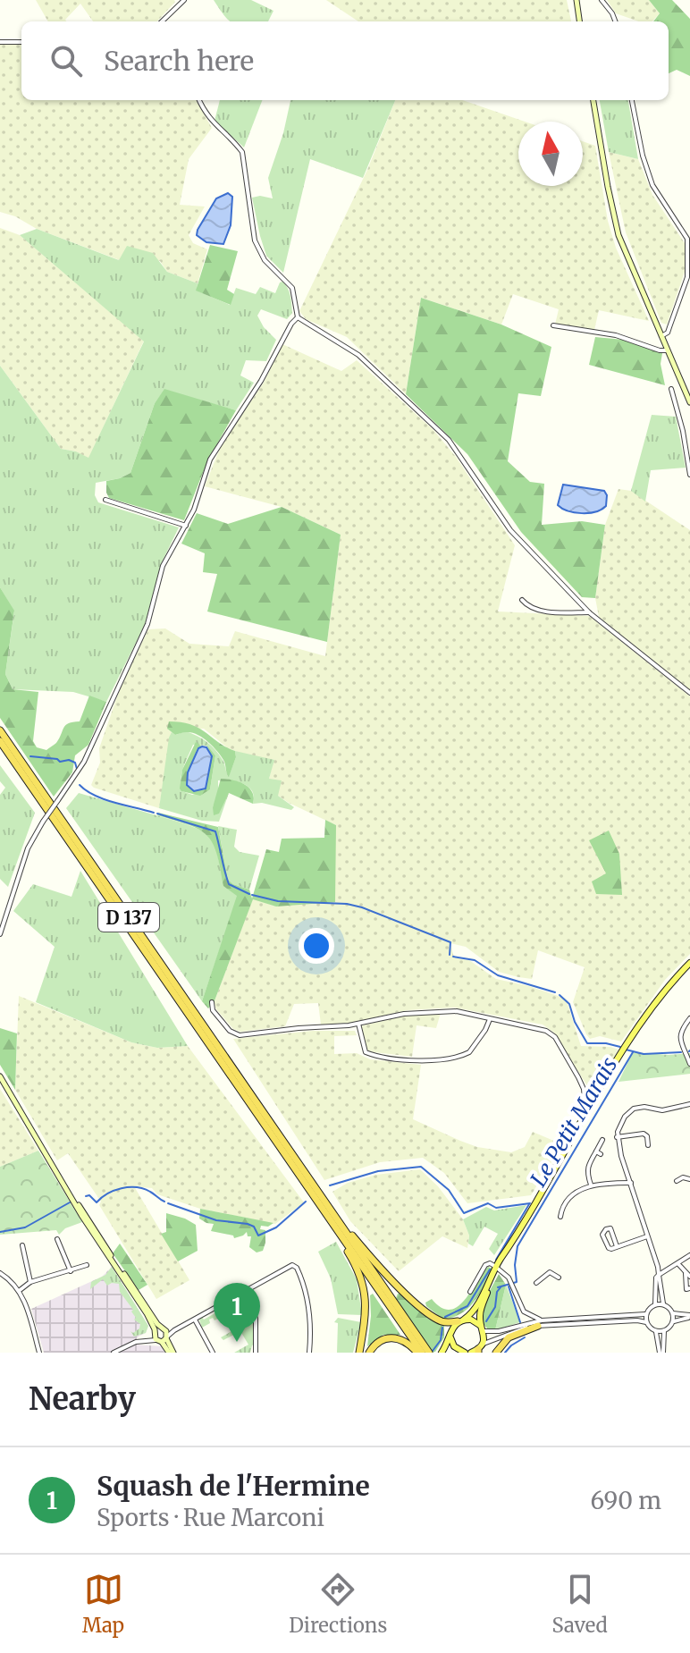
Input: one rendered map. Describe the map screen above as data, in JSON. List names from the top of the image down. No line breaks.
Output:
{"streets":{"highway":["D 137"]},"water":["Le Petit Marais"],"north":"top","page":{"search":"Search here","pins":"1","heading":"Nearby","list":[{"mark":"1","name":"Squash de l'Hermine","note":"Sports · Rue Marconi","value":"690 m"}],"nav":["Map","Directions","Saved"]}}
